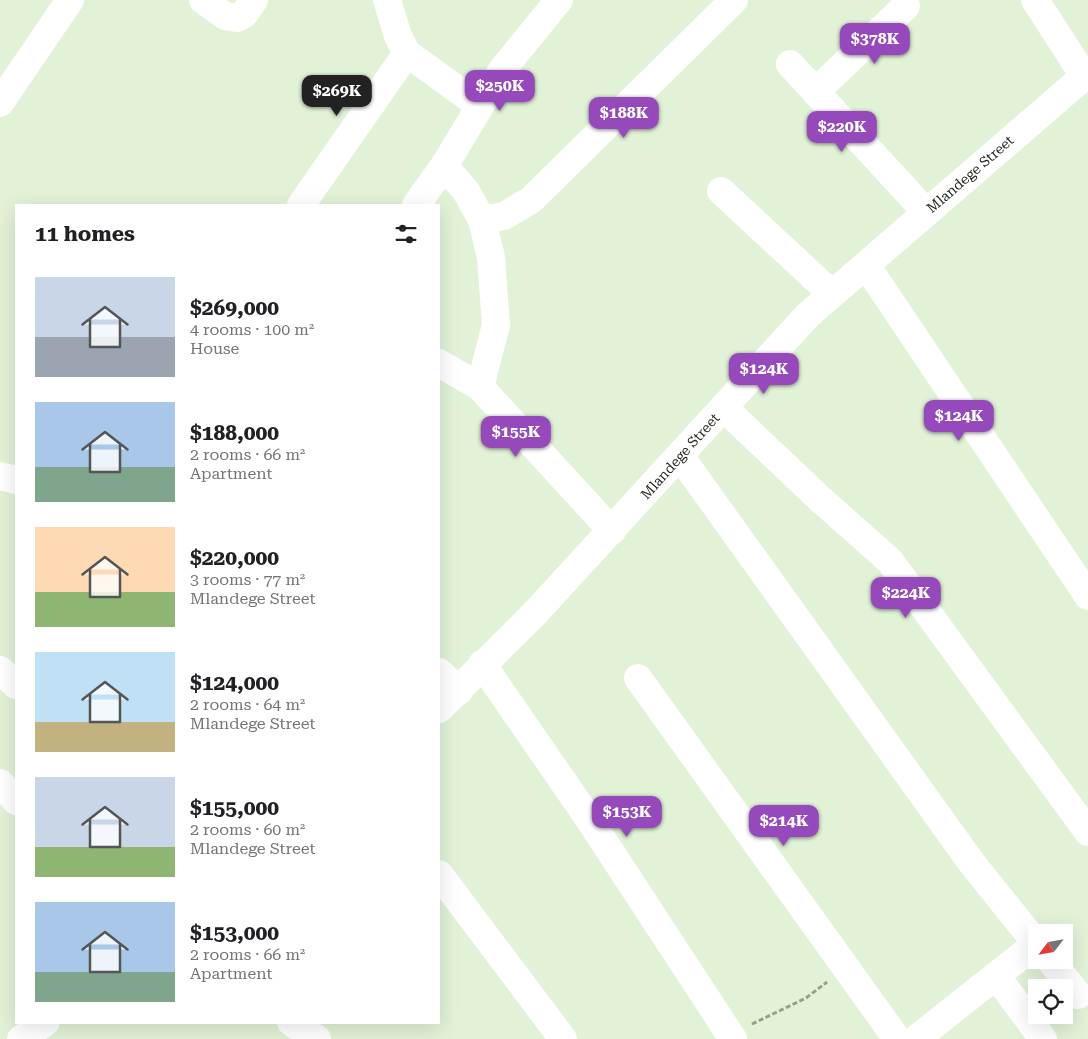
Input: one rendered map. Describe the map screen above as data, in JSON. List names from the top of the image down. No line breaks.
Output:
{"streets":{"street":["Mlandege Street"]},"north":"bottom left","page":{"price":["$378K","$250K","$269K","$188K","$220K","$124K","$124K","$155K","$224K","$153K","$214K"],"heading":"11 homes","list":[{"name":"$269,000","note":"4 rooms · 100 m² · House"},{"name":"$188,000","note":"2 rooms · 66 m² · Apartment"},{"name":"$220,000","note":"3 rooms · 77 m² · Mlandege Street"},{"name":"$124,000","note":"2 rooms · 64 m² · Mlandege Street"},{"name":"$155,000","note":"2 rooms · 60 m² · Mlandege Street"},{"name":"$153,000","note":"2 rooms · 66 m² · Apartment"}]}}
